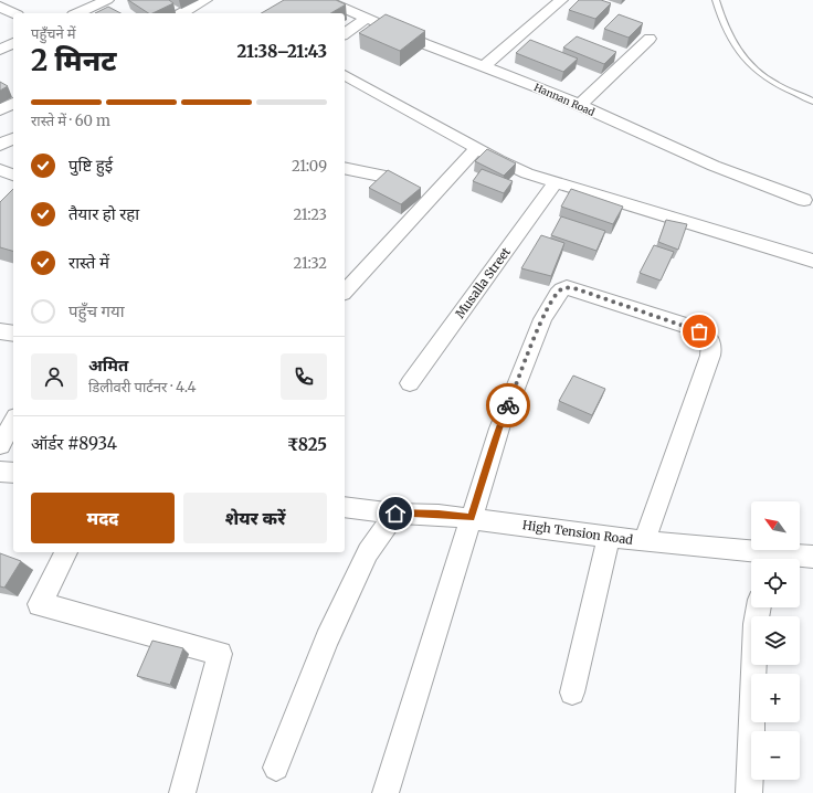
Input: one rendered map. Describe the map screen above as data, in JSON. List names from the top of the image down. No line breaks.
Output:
{"streets":{"street":["Hannan Road","Musalla Street","High Tension Road"]},"north":"top left","page":{"heading":["2 मिनट","पहुँचने में","21:38–21:43"],"panel":["अमित","डिलीवरी पार्टनर · 4.4","ऑर्डर #8934","₹825"],"bar":"रास्ते में · 60 m","list":[["पुष्टि हुई","21:09"],["तैयार हो रहा","21:23"],["रास्ते में","21:32"],"पहुँच गया"],"buttons":["मदद","शेयर करें"],"map_buttons":["+","−"]}}
